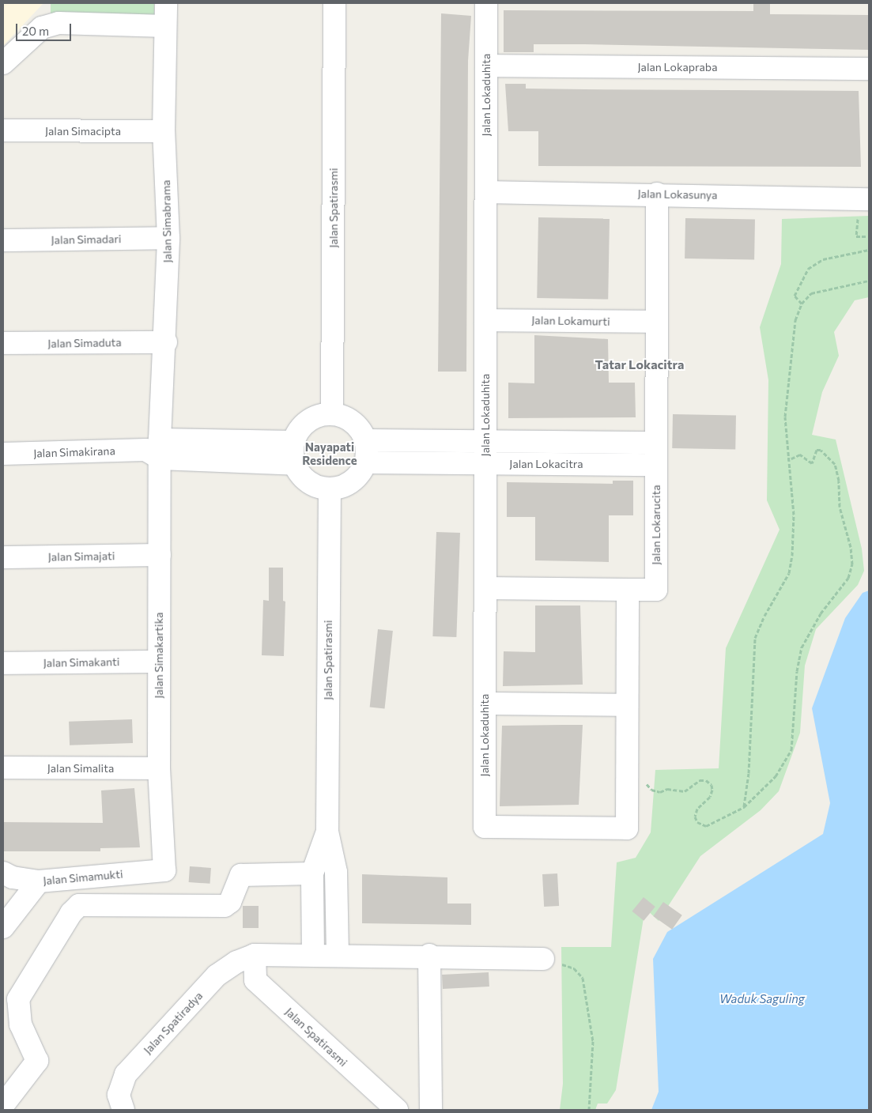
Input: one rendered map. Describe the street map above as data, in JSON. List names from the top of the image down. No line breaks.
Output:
{"streets":{"street":["Jalan Lokapraba","Jalan Lokaduhita","Jalan Simacipta","Jalan Lokasunya","Jalan Spatirasmi","Jalan Simabrama","Jalan Simadari","Jalan Lokamurti","Jalan Simaduta","Jalan Simakirana","Jalan Lokacitra","Jalan Lokarucita","Jalan Simajati","Jalan Simakartika","Jalan Simakanti","Jalan Simalita","Jalan Simamukti","Jalan Spatiradya"]},"crossings":[["Jalan Lokapraba","Jalan Lokaduhita"],["Jalan Lokaduhita","Jalan Lokasunya"],["Jalan Lokaduhita","Jalan Lokamurti"],["Jalan Lokaduhita","Jalan Lokacitra"],["Jalan Simacipta","Jalan Simabrama"],["Jalan Lokasunya","Jalan Lokarucita"],["Jalan Spatirasmi","Jalan Lokacitra"],["Jalan Spatirasmi","Jalan Spatiradya"],["Jalan Simabrama","Jalan Simadari"],["Jalan Simabrama","Jalan Simaduta"],["Jalan Simabrama","Jalan Simakirana"],["Jalan Simabrama","Jalan Simakartika"],["Jalan Lokamurti","Jalan Lokarucita"],["Jalan Simakirana","Jalan Simakartika"],["Jalan Lokacitra","Jalan Lokarucita"],["Jalan Simajati","Jalan Simakartika"],["Jalan Simakartika","Jalan Simakanti"],["Jalan Simakartika","Jalan Simalita"],["Jalan Simakartika","Jalan Simamukti"]],"districts":["Tatar Lokacitra","Nayapati Residence"],"water":["Waduk Saguling"],"scale_bar":"20 m"}
